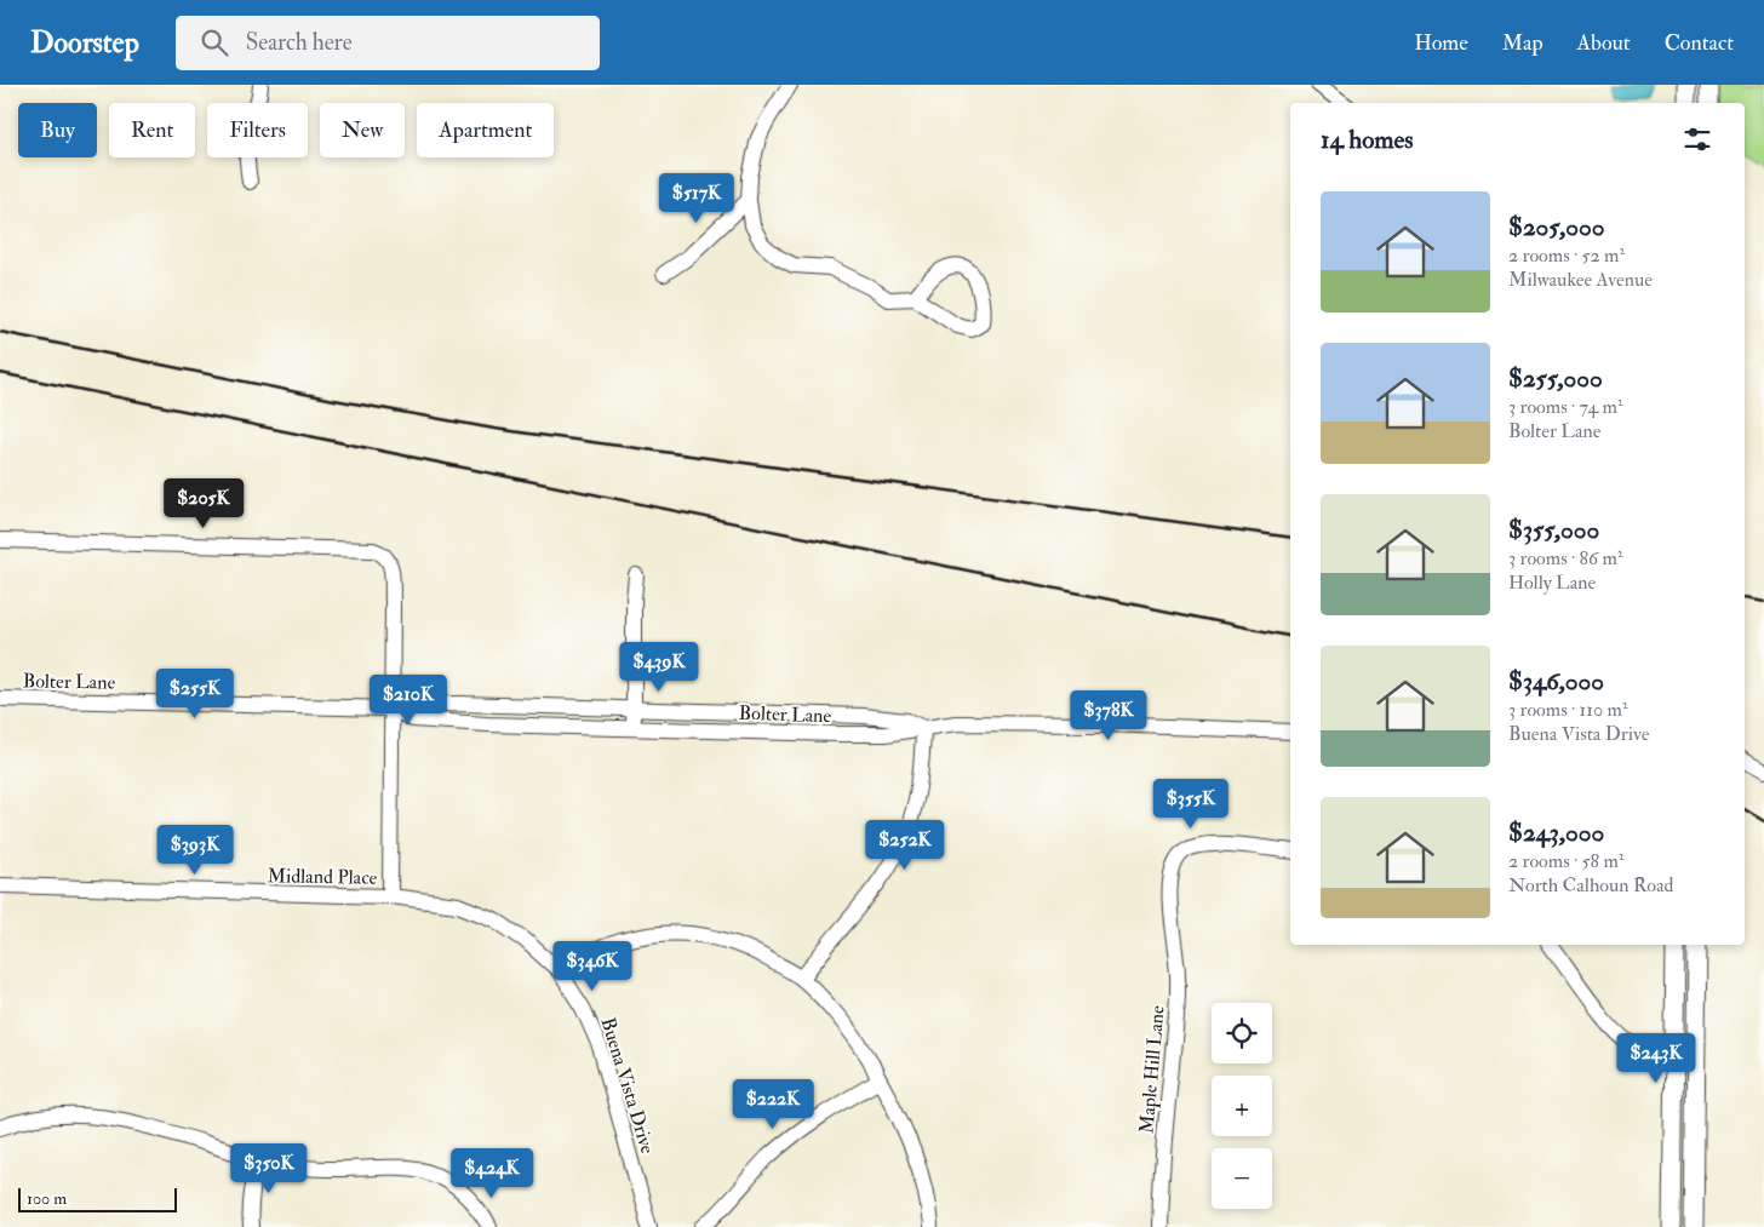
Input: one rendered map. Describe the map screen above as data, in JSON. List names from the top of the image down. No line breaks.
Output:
{"streets":{"street":["Bolter Lane","Midland Place","Maple Hill Lane","Buena Vista Drive"]},"crossings":[["Midland Place","Buena Vista Drive"]],"scale_bar":"100 m","page":{"header":"Doorstep","search":"Search here","nav":["Home","Map","About","Contact"],"chip":["Buy","Rent","Filters","New","Apartment"],"heading":"14 homes","price":["$517K","$205K","$439K","$255K","$210K","$378K","$355K","$252K","$393K","$346K","$243K","$222K","$350K","$424K"],"list":[{"name":"$205,000","note":"2 rooms · 52 m² · Milwaukee Avenue"},{"name":"$255,000","note":"3 rooms · 74 m² · Bolter Lane"},{"name":"$355,000","note":"3 rooms · 86 m² · Holly Lane"},{"name":"$346,000","note":"3 rooms · 110 m² · Buena Vista Drive"},{"name":"$243,000","note":"2 rooms · 58 m² · North Calhoun Road"}],"map_buttons":["+","−"],"scale":"100 m"}}
